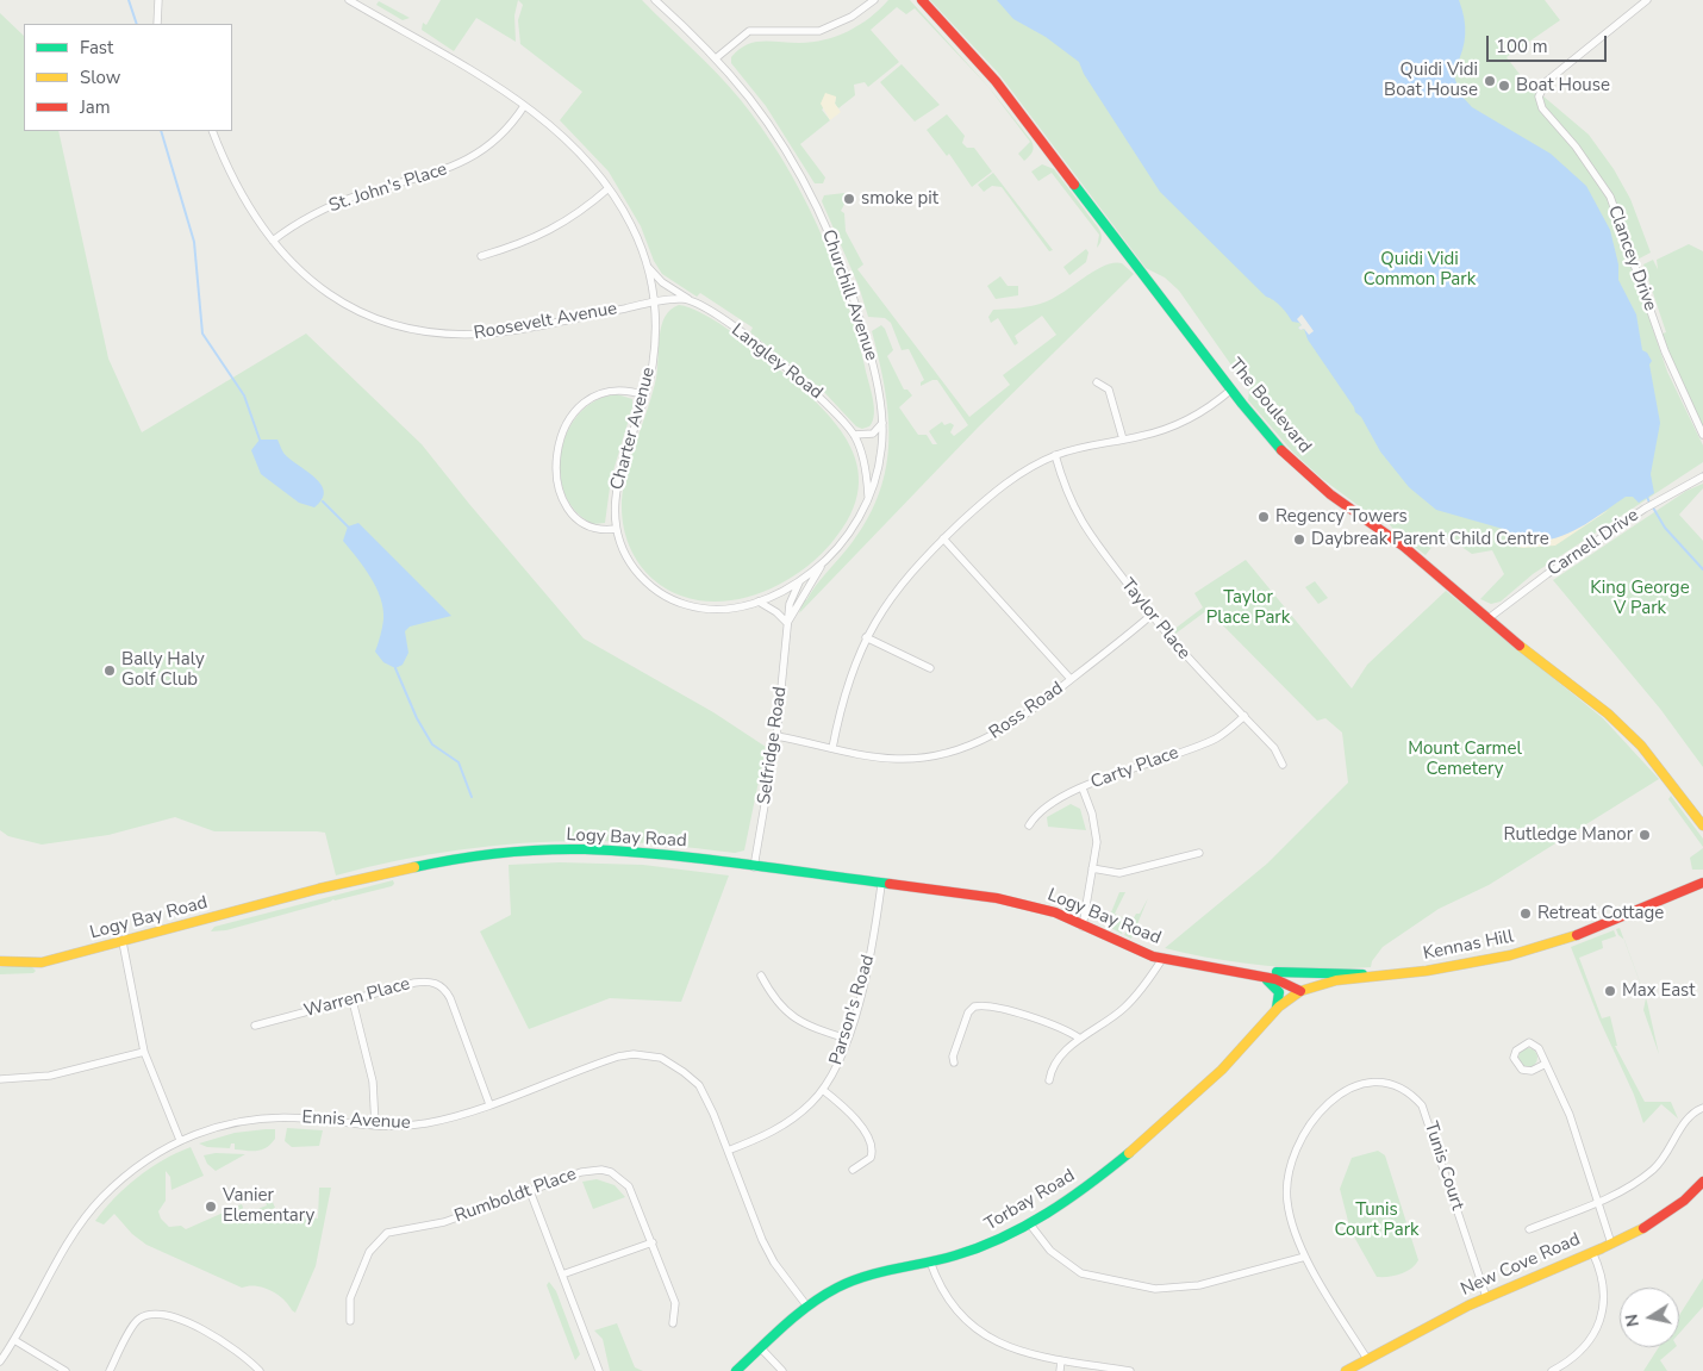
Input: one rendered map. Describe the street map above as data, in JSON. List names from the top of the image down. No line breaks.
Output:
{"streets":{"main road":["The Boulevard","Logy Bay Road","Kennas Hill","Torbay Road","New Cove Road"],"street":["St. John's Place","Clancey Drive","Churchill Avenue","Roosevelt Avenue","Langley Road","Charter Avenue","Carnell Drive","Taylor Place","Ross Road","Selfridge Road","Carty Place","Warren Place","Parson's Road","Ennis Avenue","Tunis Court","Rumboldt Place"]},"crossings":[["St. John's Place","Roosevelt Avenue"],["St. John's Place","Charter Avenue"],["Churchill Avenue","Langley Road"],["Churchill Avenue","Charter Avenue"],["Churchill Avenue","Selfridge Road"],["Roosevelt Avenue","Charter Avenue"],["Langley Road","Charter Avenue"],["The Boulevard","Carnell Drive"],["Charter Avenue","Selfridge Road"],["Taylor Place","Ross Road"],["Taylor Place","Carty Place"],["Ross Road","Selfridge Road"],["Selfridge Road","Logy Bay Road"],["Logy Bay Road","Kennas Hill"],["Logy Bay Road","Parson's Road"],["Logy Bay Road","Torbay Road"],["Kennas Hill","Torbay Road"],["Warren Place","Ennis Avenue"],["Parson's Road","Ennis Avenue"],["Ennis Avenue","Torbay Road"],["Tunis Court","New Cove Road"]],"parks":["Quidi Vidi Common Park","King George V Park","Taylor Place Park","Mount Carmel Cemetery","Tunis Court Park"],"places":["Quidi Vidi Boat House","Boat House","smoke pit","Regency Towers","Daybreak Parent Child Centre","Bally Haly Golf Club","Rutledge Manor","Retreat Cottage","Max East","Vanier Elementary"],"legend":["Fast","Slow","Jam"],"scale_bar":"100 m","north":"left"}
